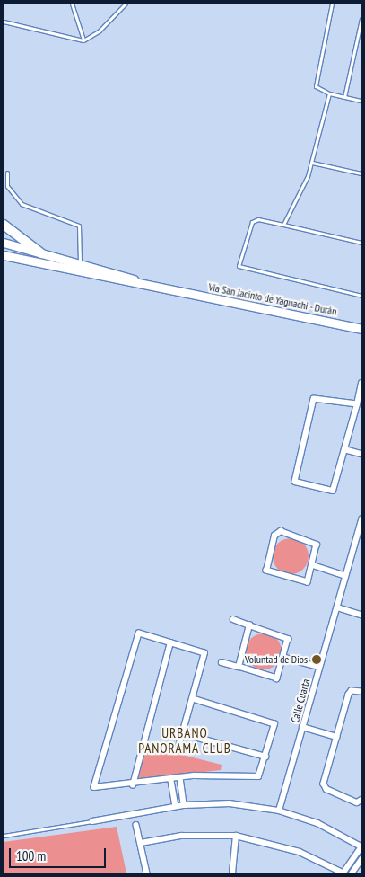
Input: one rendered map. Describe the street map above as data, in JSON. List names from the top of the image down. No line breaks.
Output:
{"streets":{"main road":["Vía San Jacinto de Yaguachi - Durán"],"street":["Calle Cuarta"]},"districts":["URBANO PANORAMA CLUB"],"places":["Voluntad de Dios"],"scale_bar":"100 m"}
